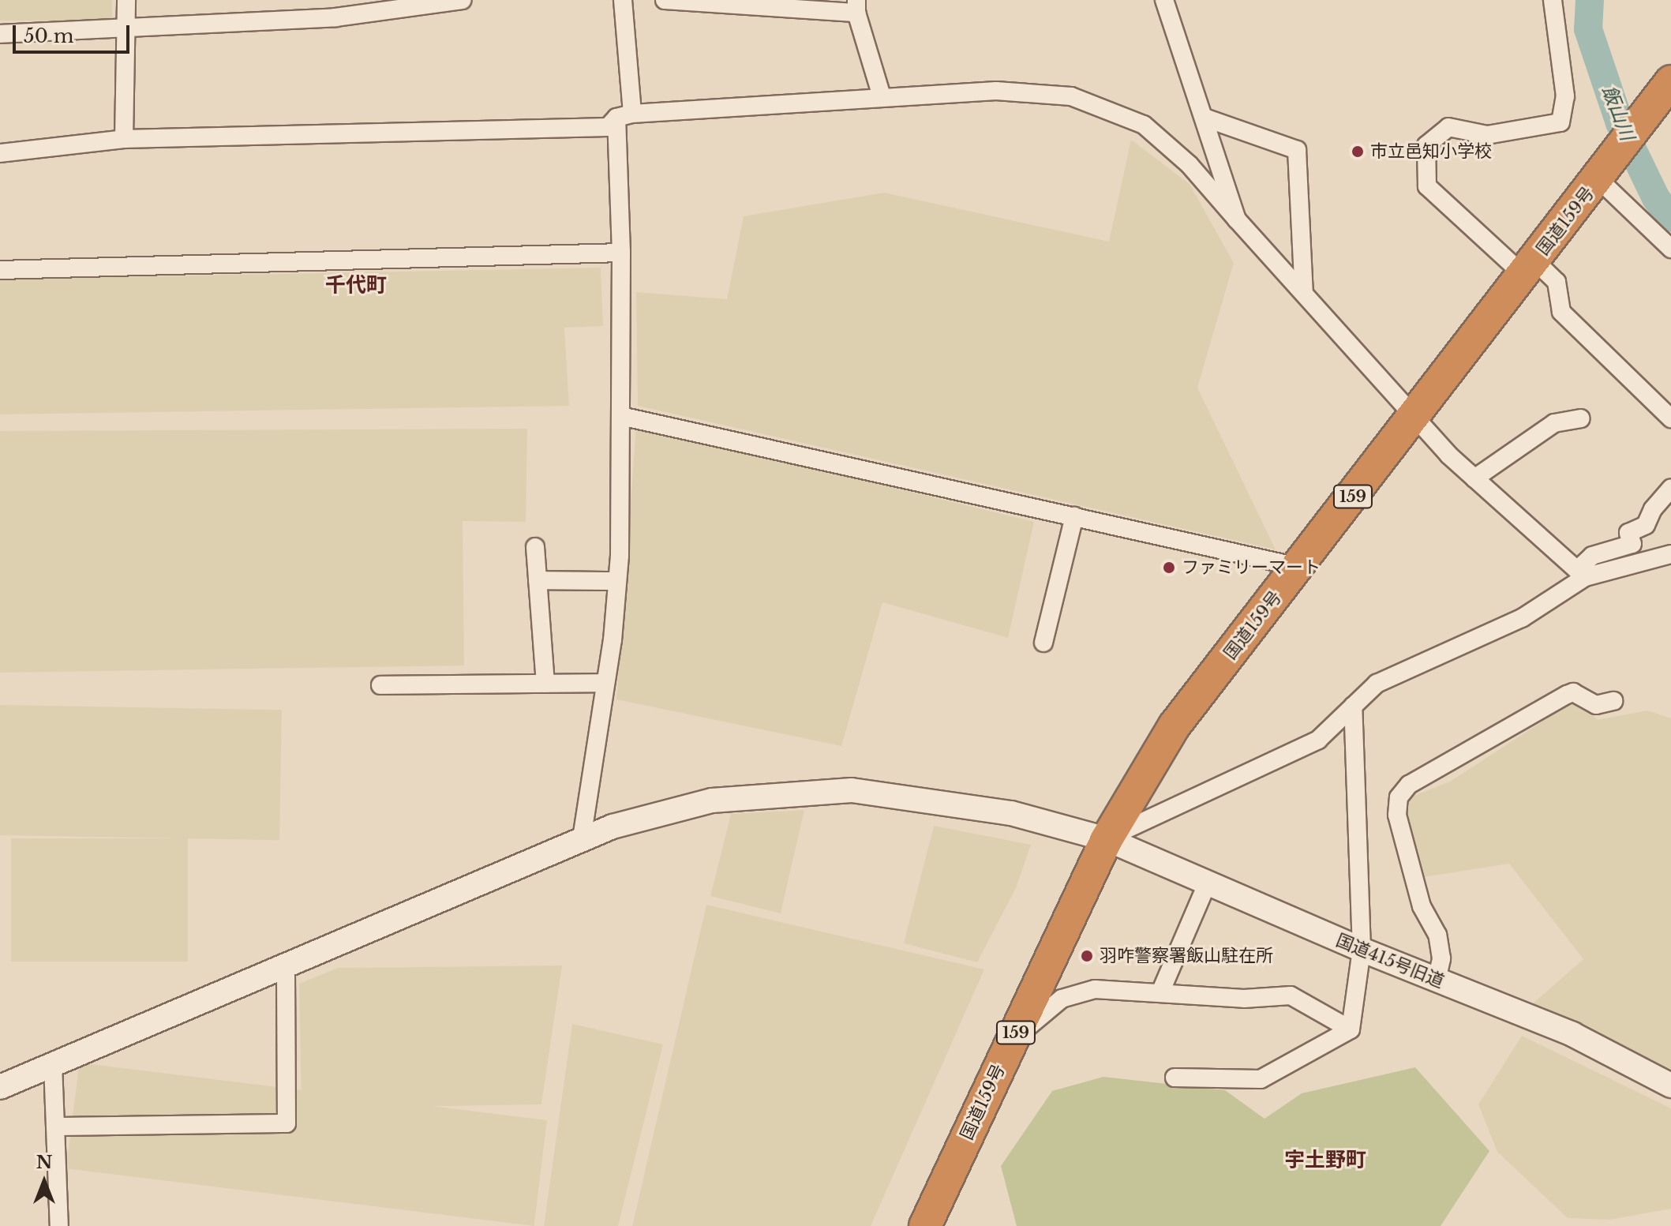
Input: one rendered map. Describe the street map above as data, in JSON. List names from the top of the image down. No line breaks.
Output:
{"streets":{"highway":["国道159号","159"],"street":["国道415号旧道"]},"crossings":[["国道159号","国道415号旧道"]],"districts":["千代町","宇土野町"],"water":["飯山川"],"places":["市立邑知小学校","ファミリーマート","羽咋警察署飯山駐在所"],"scale_bar":"50 m","north":"top"}
